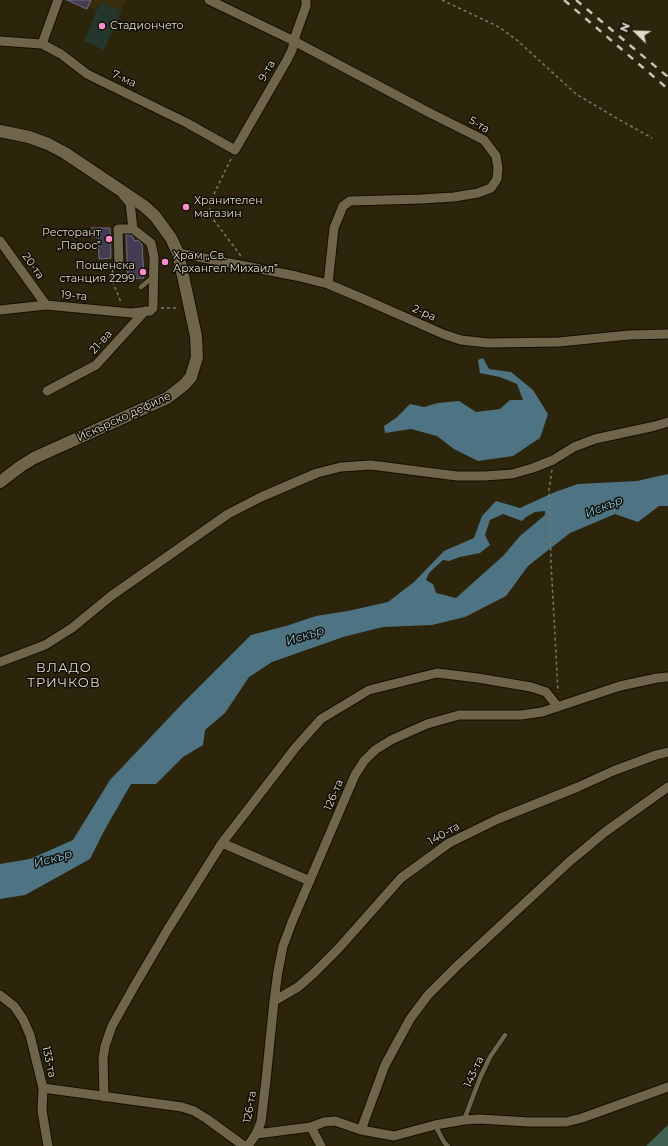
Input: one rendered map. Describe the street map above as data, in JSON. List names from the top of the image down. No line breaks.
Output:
{"streets":{"main road":["Искърско дефиле"],"street":["9-та","7-ма","5-та","20-та","19-та","2-ра","21-ва","126-та","140-та","133-та"],"lane":["143-та"]},"crossings":[["9-та","7-ма"],["9-та","5-та"],["5-та","2-ра"],["20-та","19-та"],["19-та","21-ва"],["2-ра","Искърско дефиле"],["126-та","140-та"]],"districts":["ВЛАДО ТРИЧКОВ"],"water":["Искър"],"places":["Стадиончето","Хранителен магазин","Ресторант „Парос‟","Храм „Св. Архангел Михаил‟","Пощенска станция 2299"],"north":"top left"}
